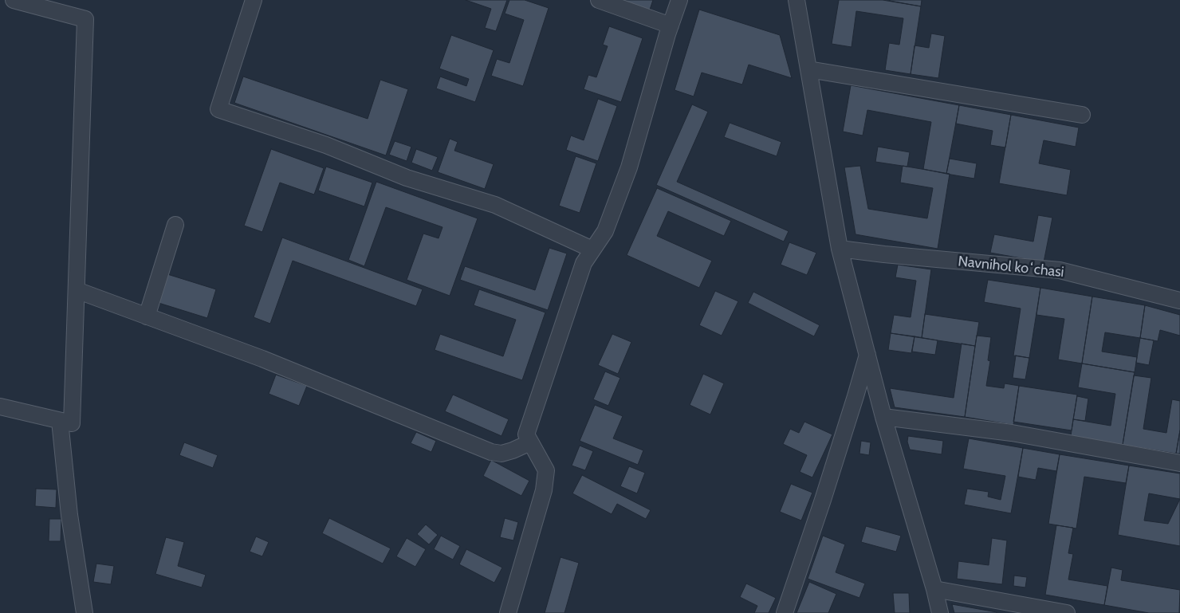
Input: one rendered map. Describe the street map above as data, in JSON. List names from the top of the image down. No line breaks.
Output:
{"streets":{"street":["Navnihol koʻchasi"]}}
